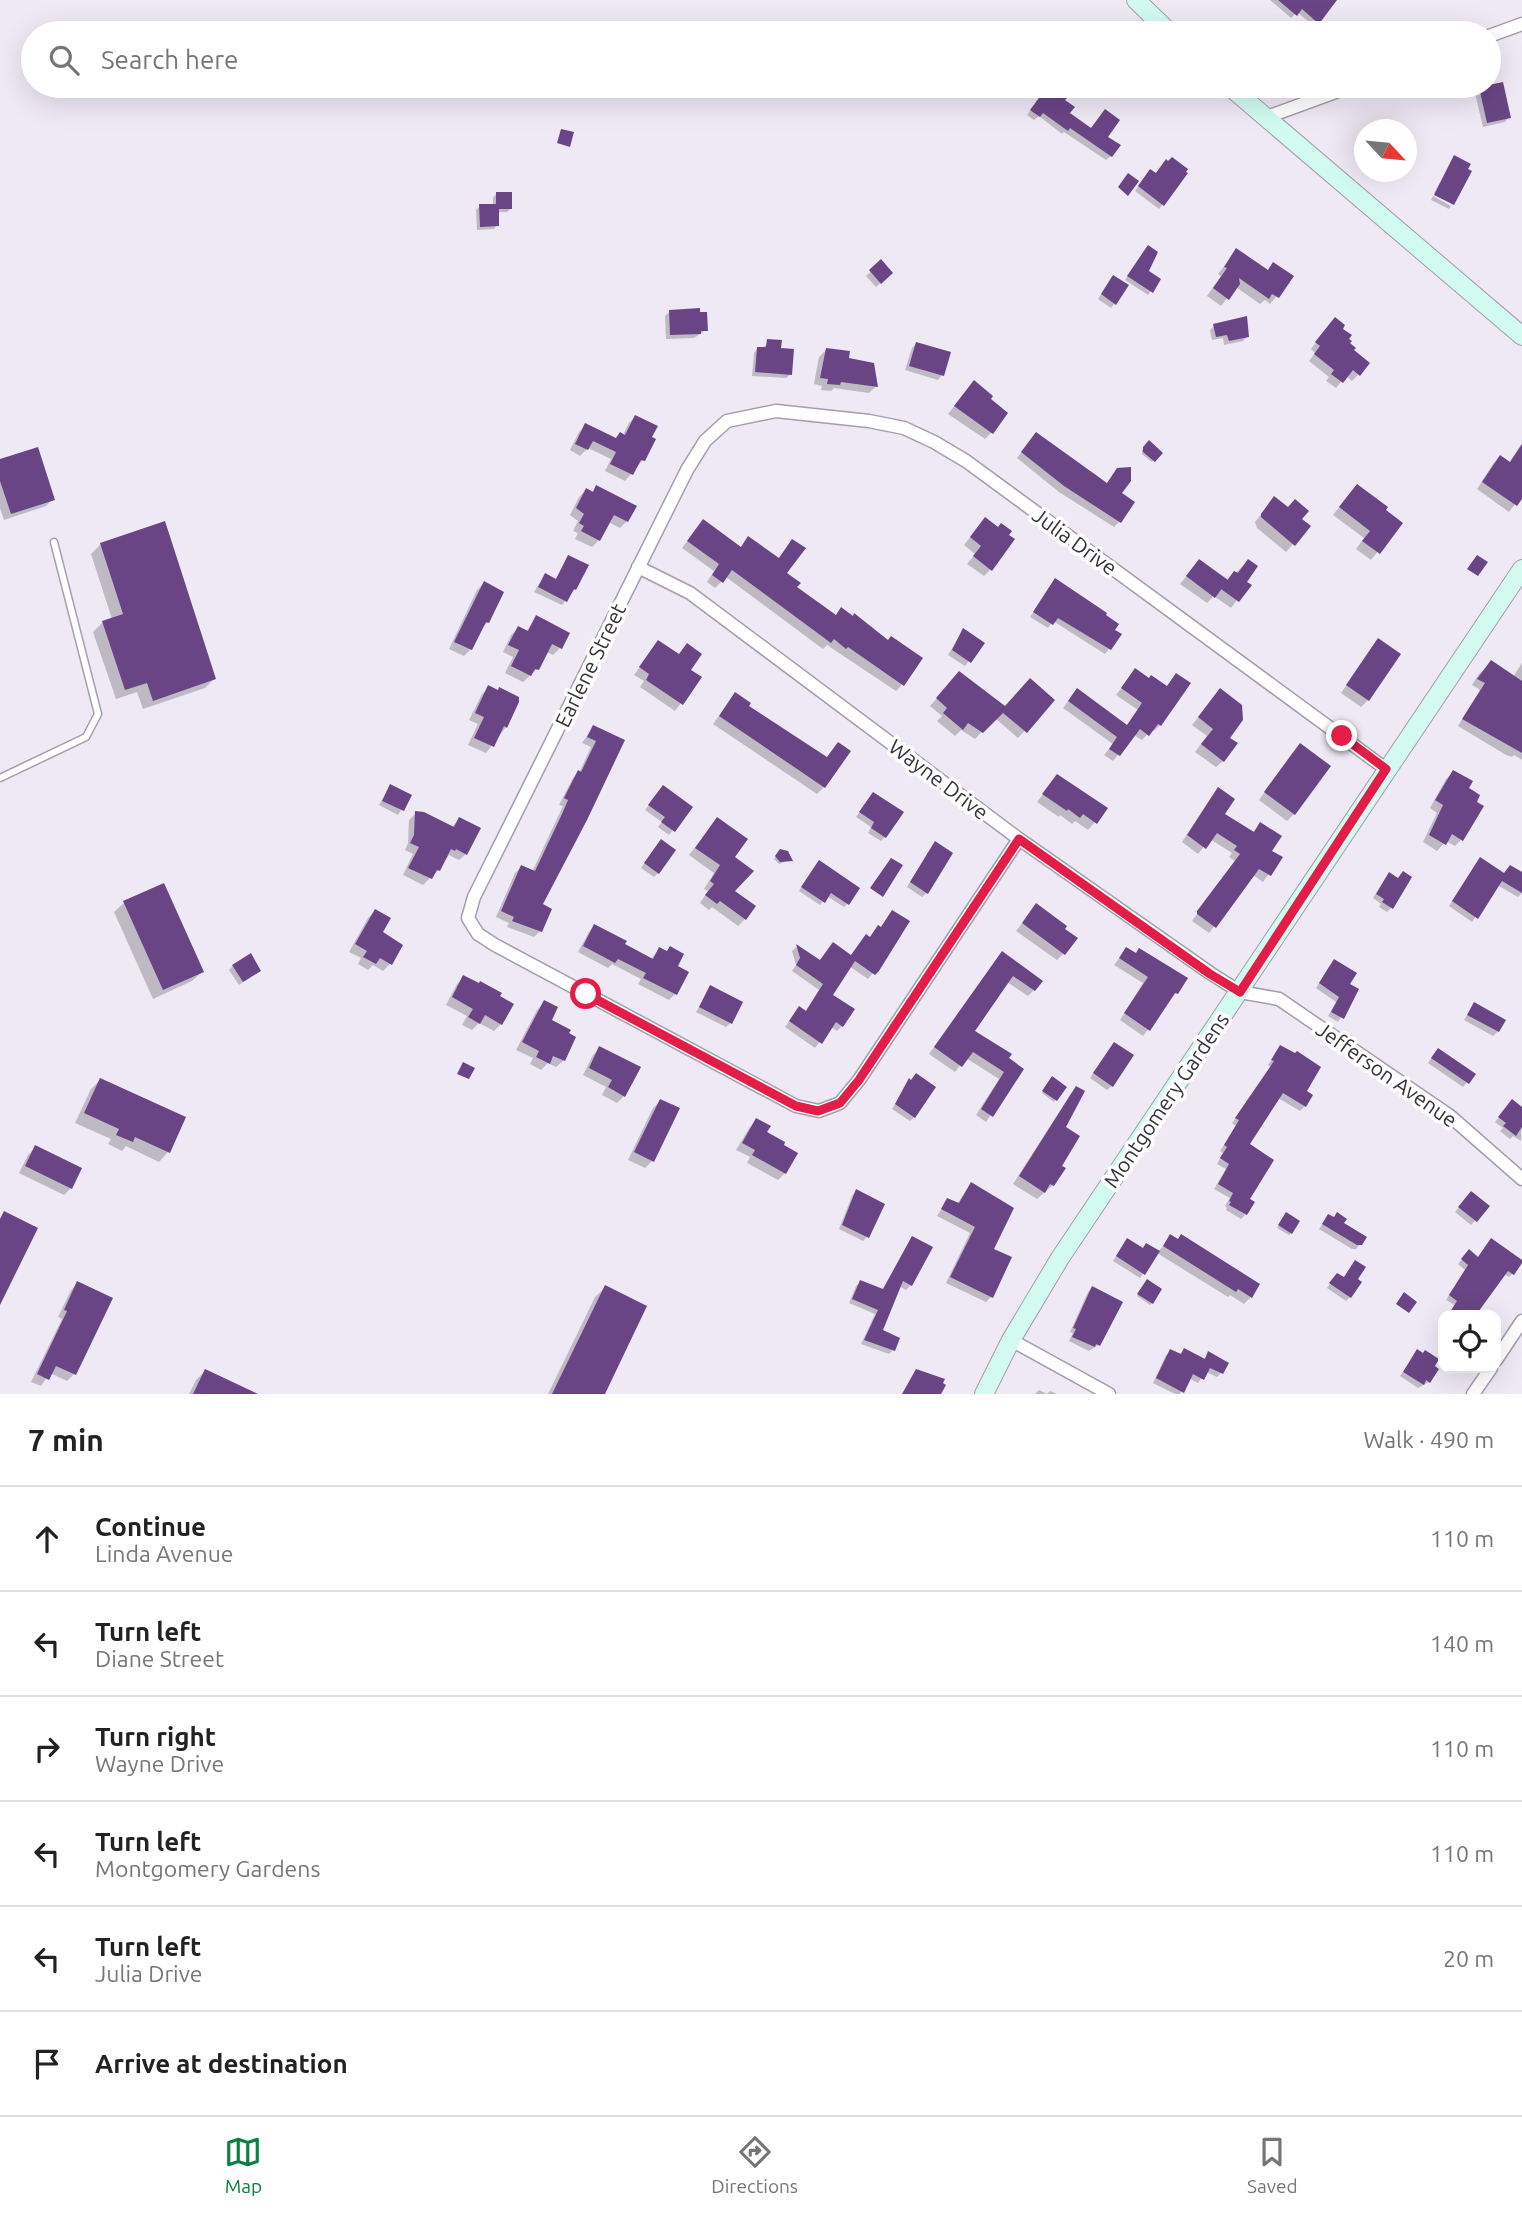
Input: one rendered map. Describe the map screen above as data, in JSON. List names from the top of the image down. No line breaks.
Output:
{"streets":{"street":["Julia Drive","Earlene Street","Wayne Drive","Jefferson Avenue","Montgomery Gardens"]},"crossings":[["Julia Drive","Earlene Street"],["Julia Drive","Montgomery Gardens"],["Earlene Street","Wayne Drive"],["Wayne Drive","Jefferson Avenue"],["Wayne Drive","Montgomery Gardens"],["Jefferson Avenue","Montgomery Gardens"]],"north":"bottom right","page":{"search":"Search here","heading":["7 min","Walk · 490 m"],"list":[["Continue","Linda Avenue","110 m"],["Turn left","Diane Street","140 m"],["Turn right","Wayne Drive","110 m"],["Turn left","Montgomery Gardens","110 m"],["Turn left","Julia Drive","20 m"],"Arrive at destination"],"nav":["Map","Directions","Saved"]}}
